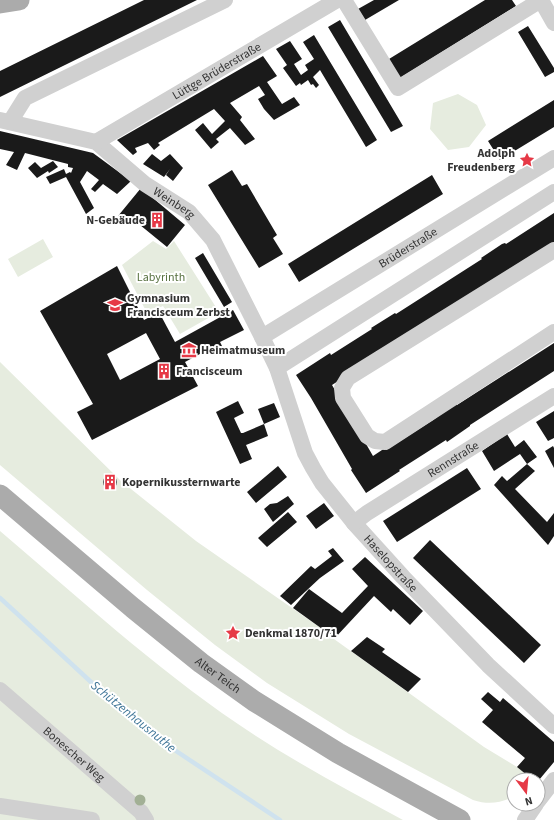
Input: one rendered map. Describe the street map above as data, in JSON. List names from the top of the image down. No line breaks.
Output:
{"streets":{"main road":["Alter Teich"],"street":["Lüttge Brüderstraße","Weinberg","Brüderstraße","Rennstraße","Haselopstraße","Bonescher Weg"]},"crossings":[["Lüttge Brüderstraße","Weinberg"],["Weinberg","Brüderstraße"],["Weinberg","Haselopstraße"],["Rennstraße","Haselopstraße"]],"water":["Schützenhausnuthe"],"parks":["Labyrinth"],"places":{"place":["Adolph Freudenberg","Denkmal 1870/71"],"building":["N-Gebäude","Francisceum","Kopernikussternwarte"],"school or university":["Gymnasium Francisceum Zerbst"],"museum":["Heimatmuseum"]},"north":"bottom"}
